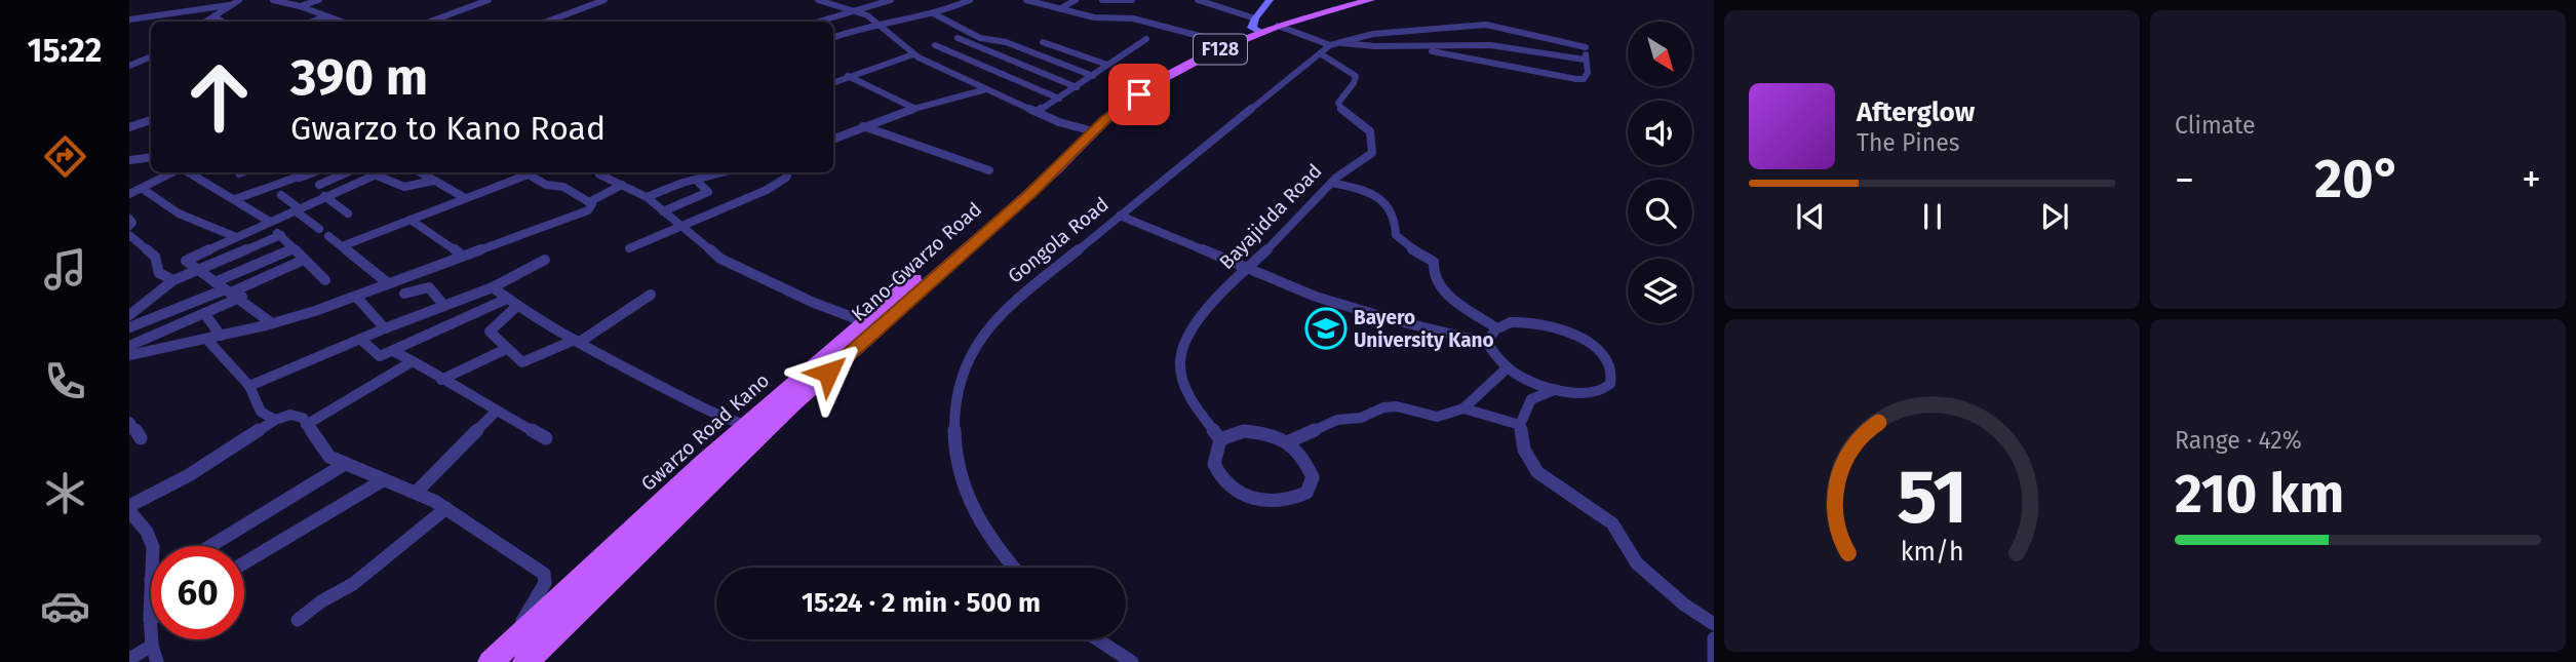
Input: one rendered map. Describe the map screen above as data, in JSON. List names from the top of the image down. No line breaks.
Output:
{"streets":{"main road":["F128","Kano-Gwarzo Road","Gwarzo Road Kano"],"street":["Bayajidda Road","Gongola Road"]},"crossings":[["F128","Kano-Gwarzo Road"],["F128","Gwarzo Road Kano"],["Bayajidda Road","Gongola Road"],["Kano-Gwarzo Road","Gwarzo Road Kano"]],"places":{"school or university":["Bayero University Kano"]},"north":"bottom right","page":{"tabs":"15:22","tile":["Climate",["Range · 42%","210 km"]],"turn":["390 m","Gwarzo to Kano Road"],"song":["Afterglow","The Pines"],"heat":["−","20°","+"],"limit":"60","trip":"15:24 · 2 min · 500 m","gauge":["51","km/h"]}}
